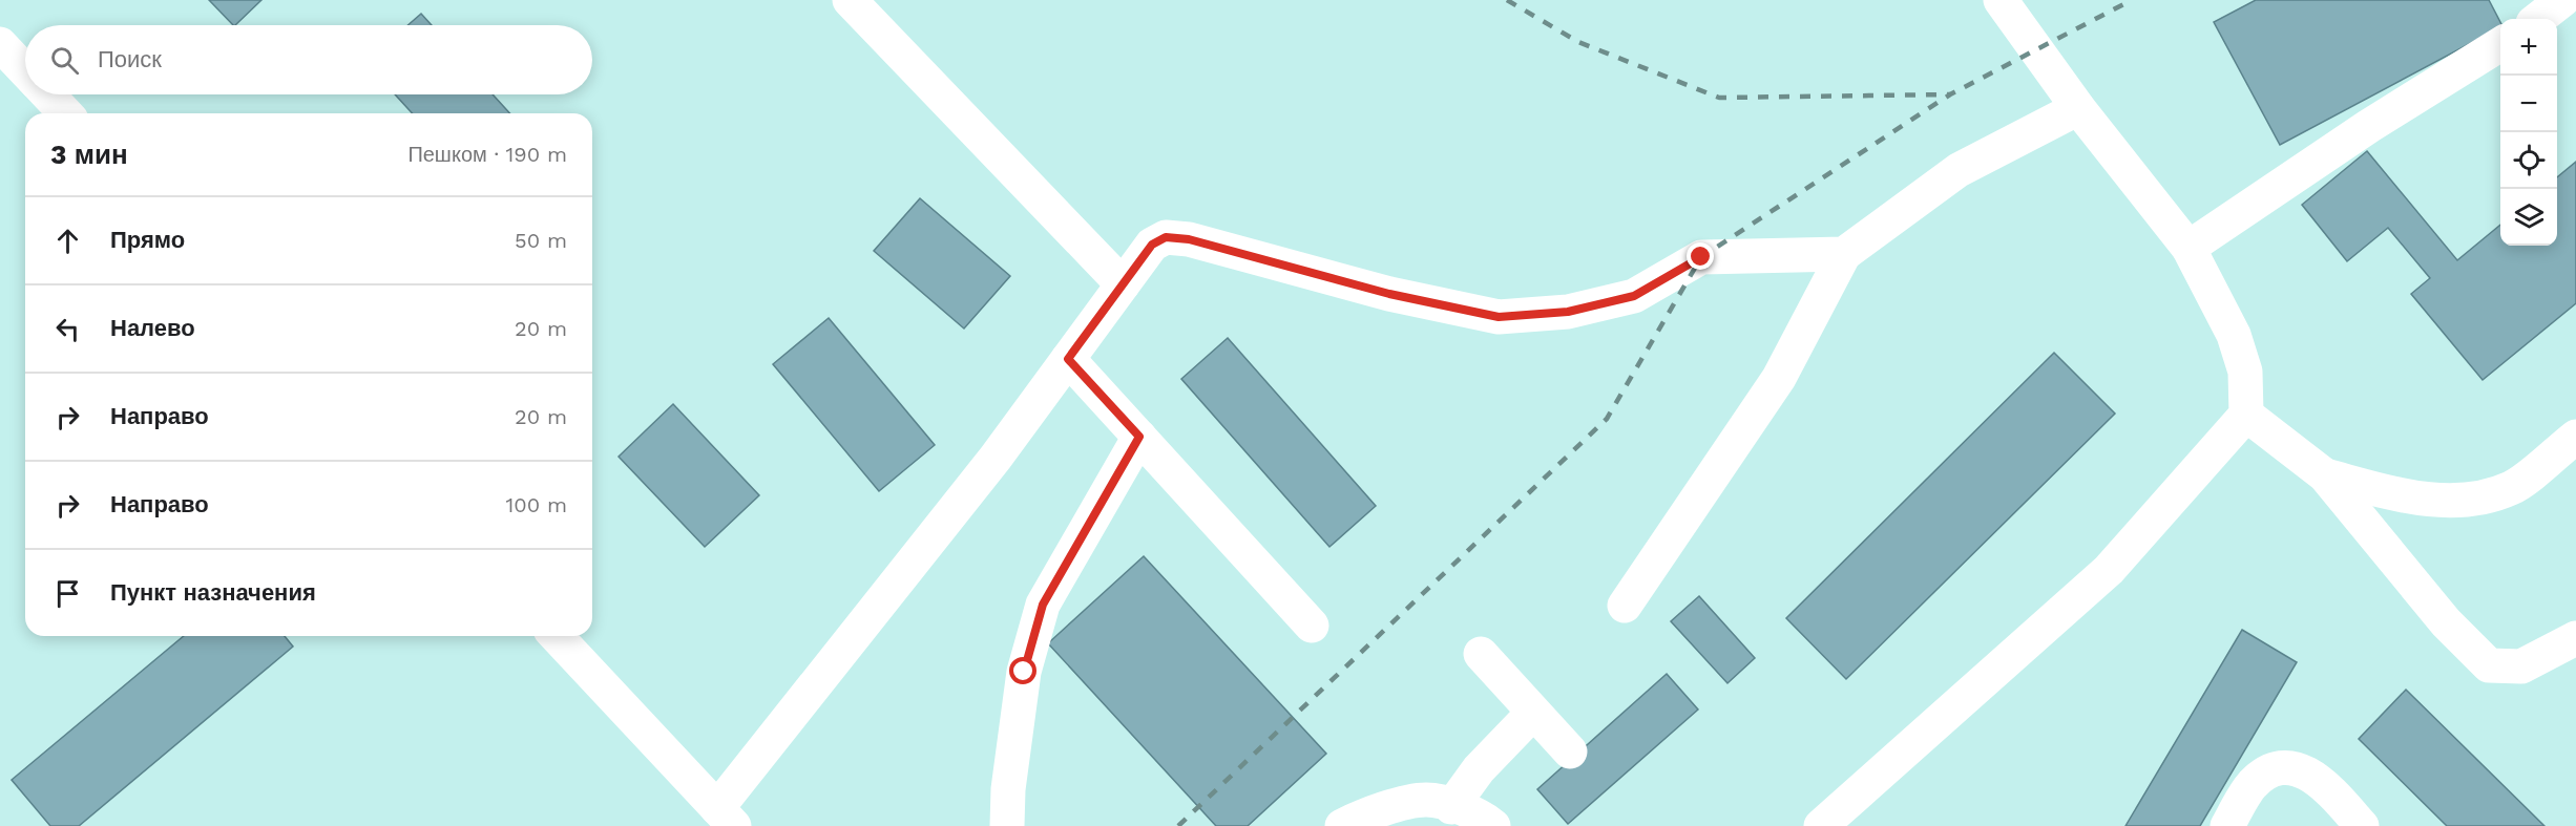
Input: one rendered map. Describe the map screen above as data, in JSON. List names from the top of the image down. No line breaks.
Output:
{"page":{"map_buttons":["+","−"],"search":"Поиск","heading":["3 мин","Пешком · 190 m"],"list":[["Прямо","50 m"],["Налево","20 m"],["Направо","20 m"],["Направо","100 m"],"Пункт назначения"]}}
